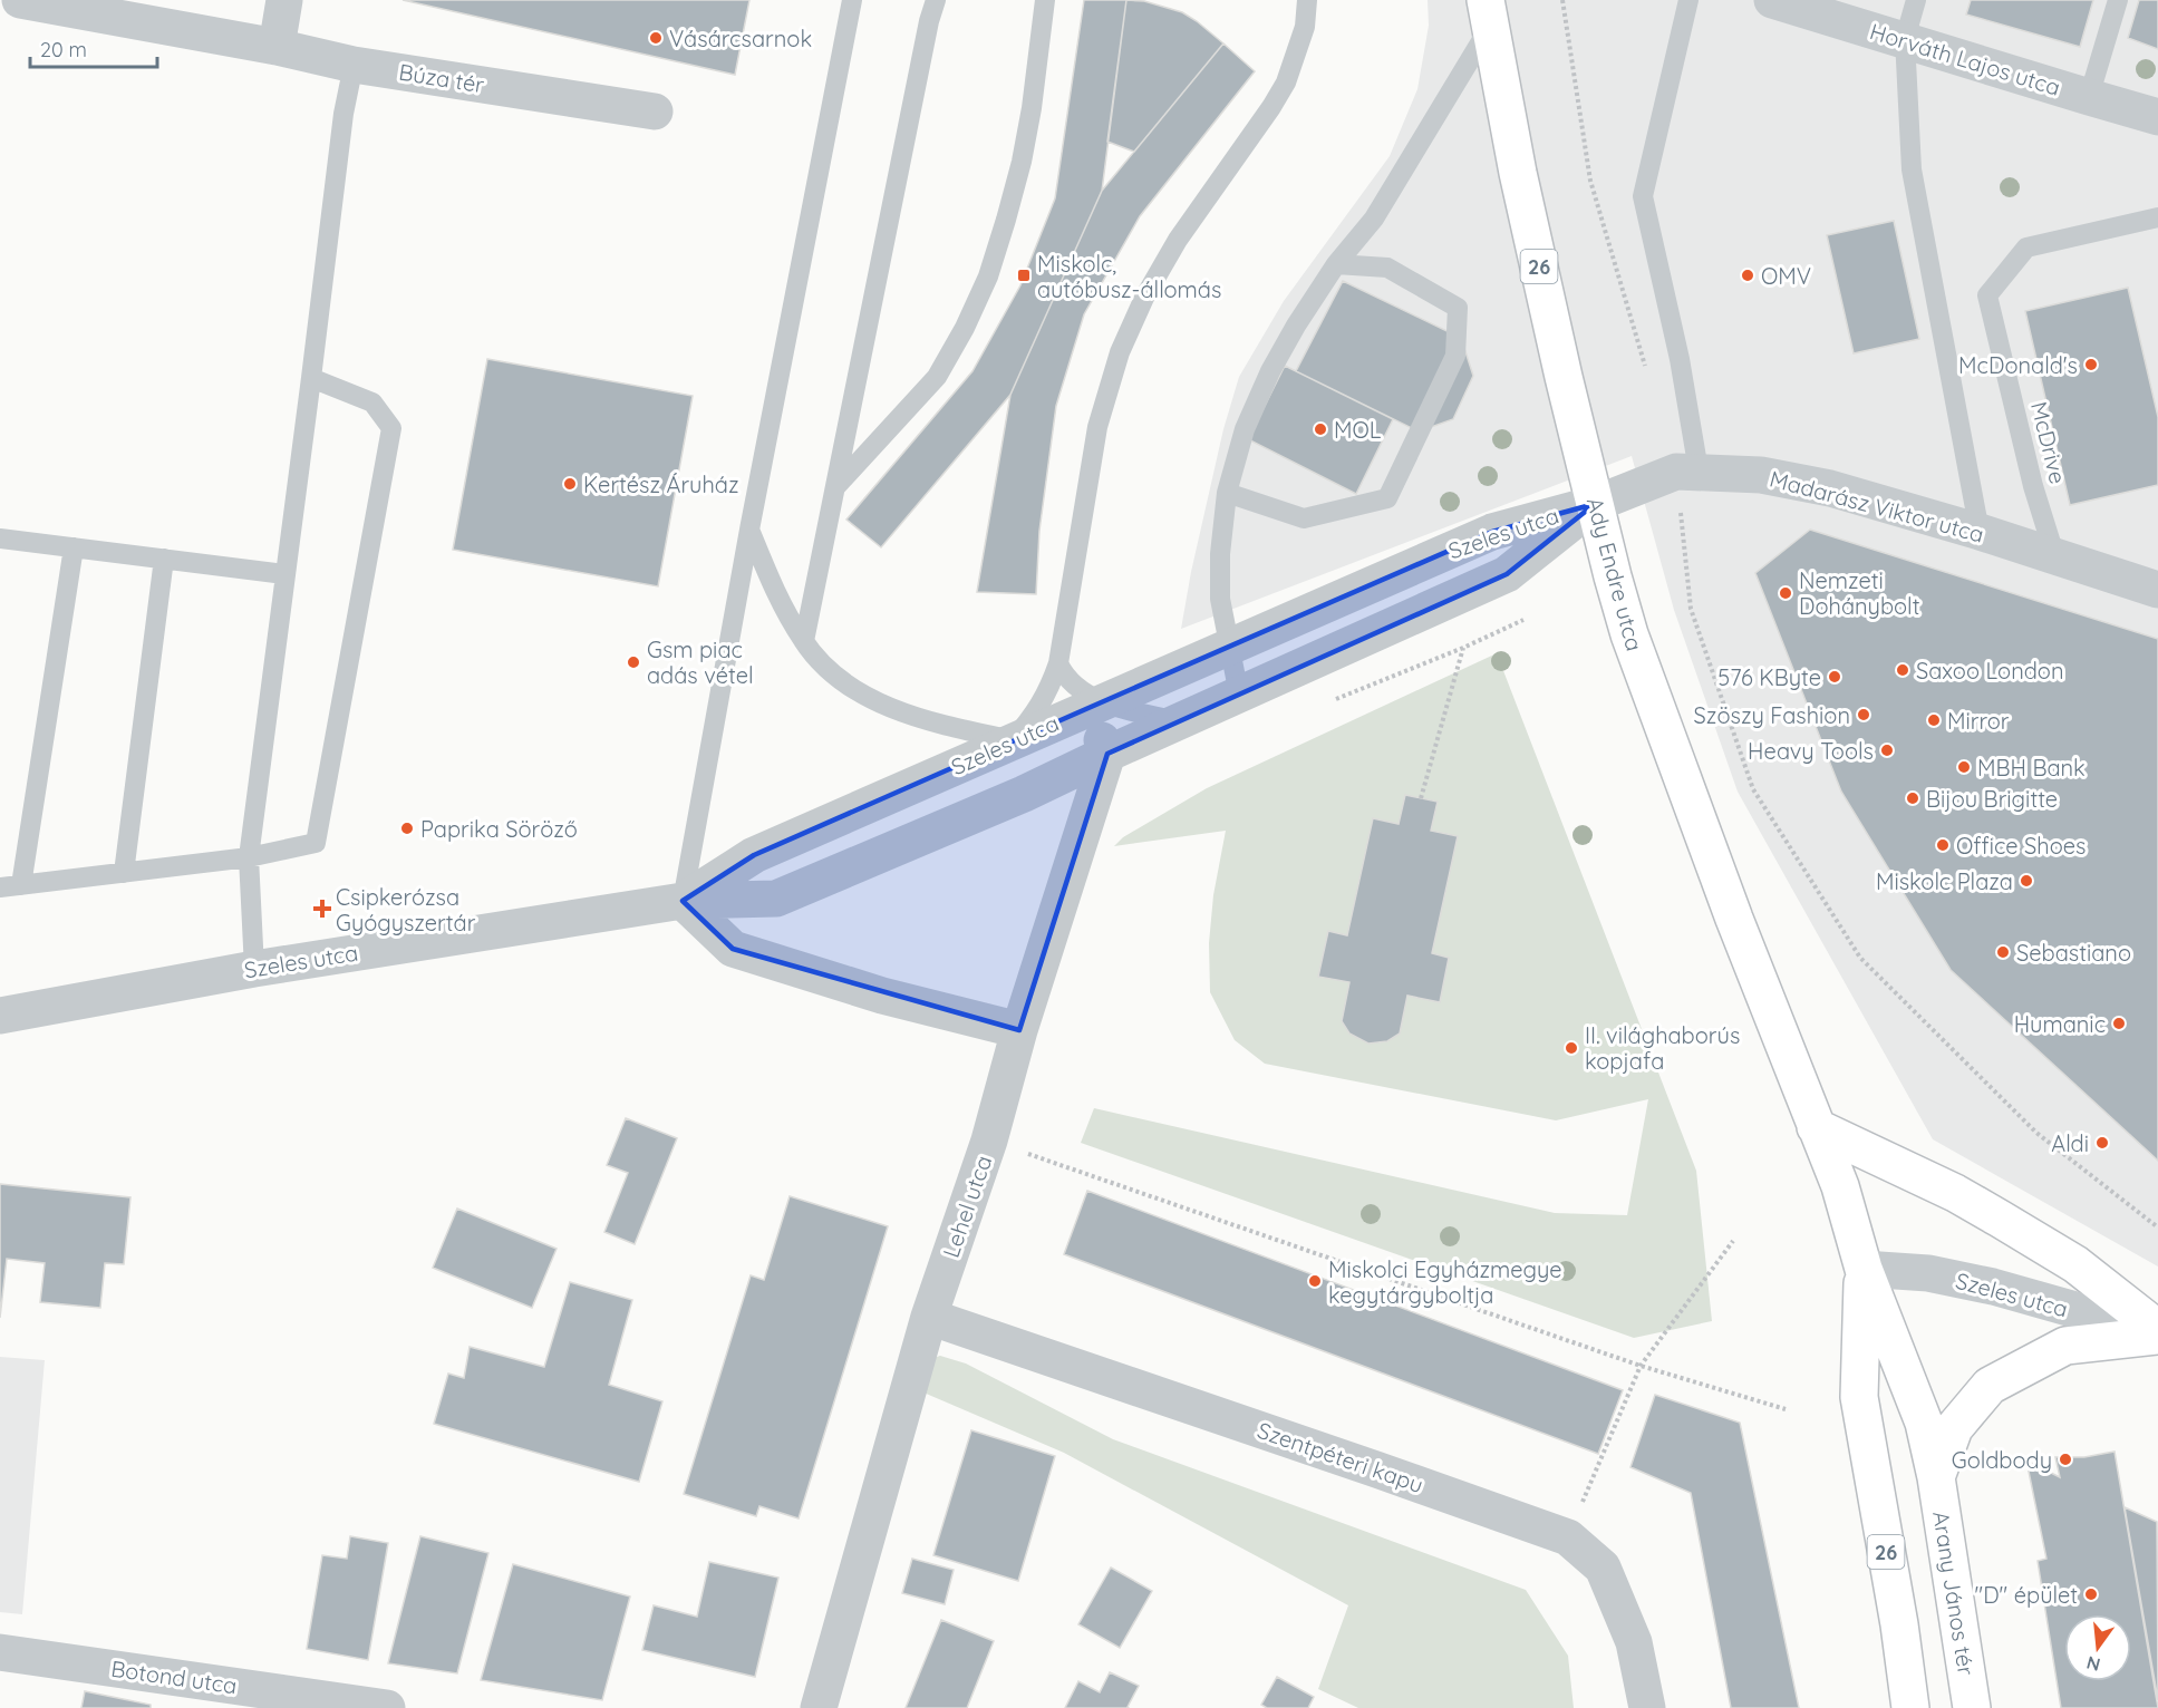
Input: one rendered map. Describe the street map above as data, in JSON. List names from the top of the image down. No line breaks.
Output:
{"streets":{"main road":["26","Ady Endre utca","Arany János tér"],"street":["Horváth Lajos utca","Búza tér","Madarász Viktor utca","Szeles utca","Lehel utca","Szentpéteri kapu","Botond utca"],"lane":["McDrive"]},"crossings":[["26","Szeles utca"],["26","Ady Endre utca"],["26","Arany János tér"],["McDrive","Madarász Viktor utca"],["Madarász Viktor utca","Szeles utca"],["Madarász Viktor utca","Ady Endre utca"],["Szeles utca","Ady Endre utca"],["Szeles utca","Lehel utca"],["Lehel utca","Szentpéteri kapu"]],"places":{"other":["Vásárcsarnok","OMV","McDonald's","MOL","Kertész Áruház","Nemzeti Dohánybolt","Gsm piac adás vétel","Saxoo London","576 KByte","Szöszy Fashion","Mirror","Heavy Tools","MBH Bank","Bijou Brigitte","Paprika Söröző","Office Shoes","Miskolc Plaza","Sebastiano","Humanic","II. világhaborús kopjafa","Aldi","Miskolci Egyházmegye kegytárgyboltja","Goldbody","\"D\" épület"],"transit":["Miskolc, autóbusz-állomás"],"health":["Csipkerózsa Gyógyszertár"]},"scale_bar":"20 m","north":"bottom"}
